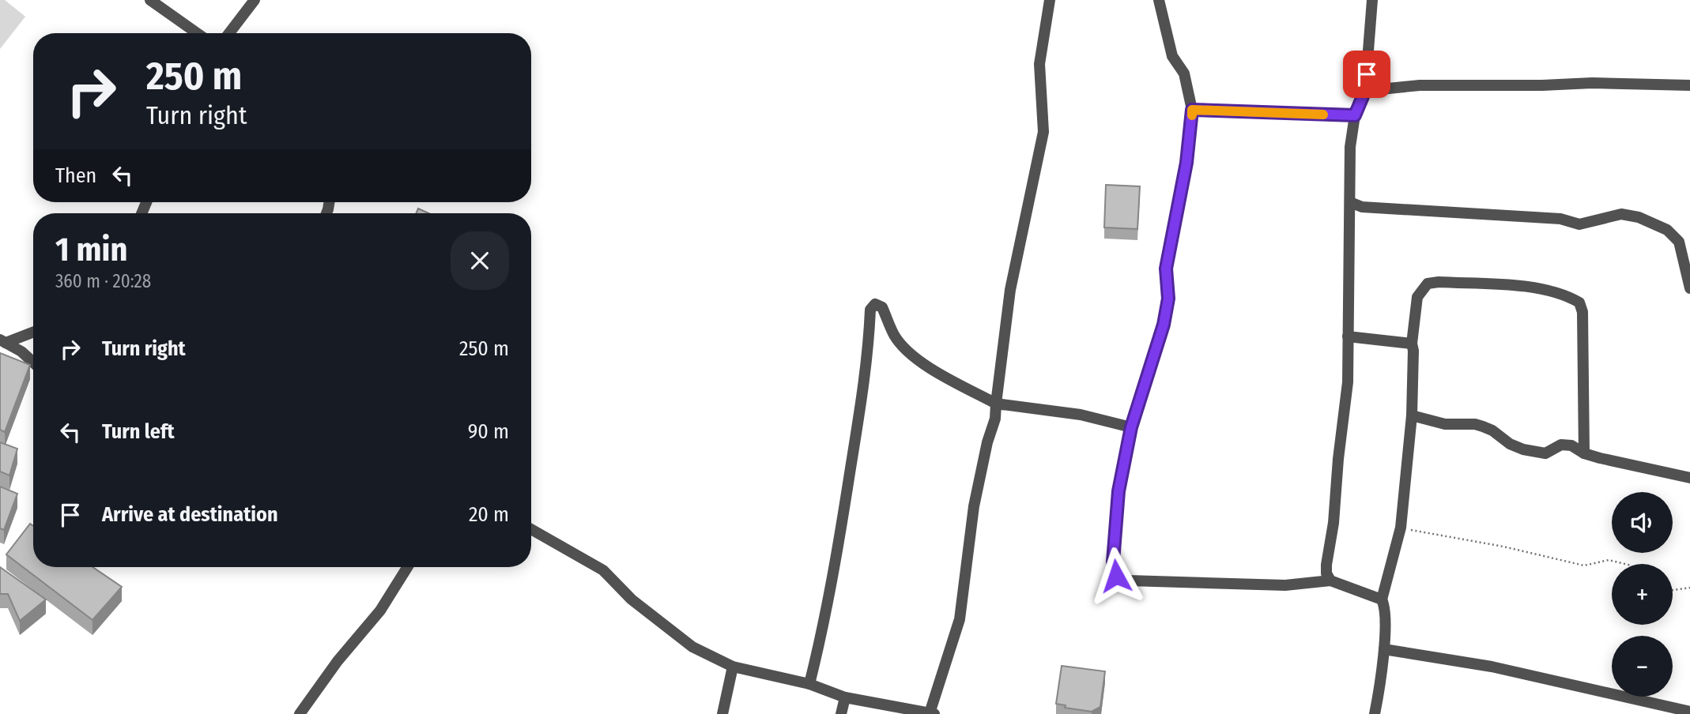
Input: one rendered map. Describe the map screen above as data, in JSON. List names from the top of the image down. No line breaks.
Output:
{"page":{"turn":["250 m","Turn right"],"then":"Then","heading":["1 min","360 m · 20:28"],"list":[{"name":"Turn right","value":"250 m"},{"name":"Turn left","value":"90 m"},{"name":"Arrive at destination","value":"20 m"}],"map_buttons":["+","−"]}}
